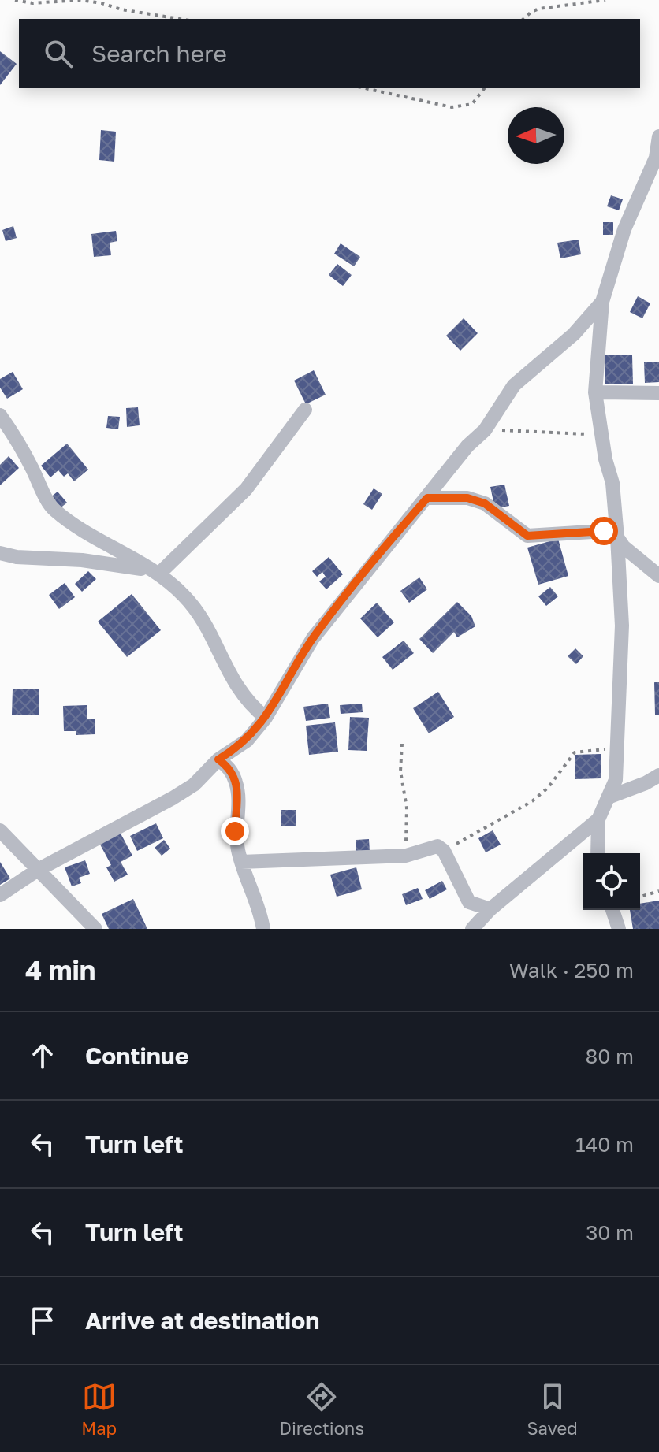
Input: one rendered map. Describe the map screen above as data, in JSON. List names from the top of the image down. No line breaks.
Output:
{"north":"left","page":{"search":"Search here","heading":["4 min","Walk · 250 m"],"list":[["Continue","80 m"],["Turn left","140 m"],["Turn left","30 m"],"Arrive at destination"],"nav":["Map","Directions","Saved"]}}
